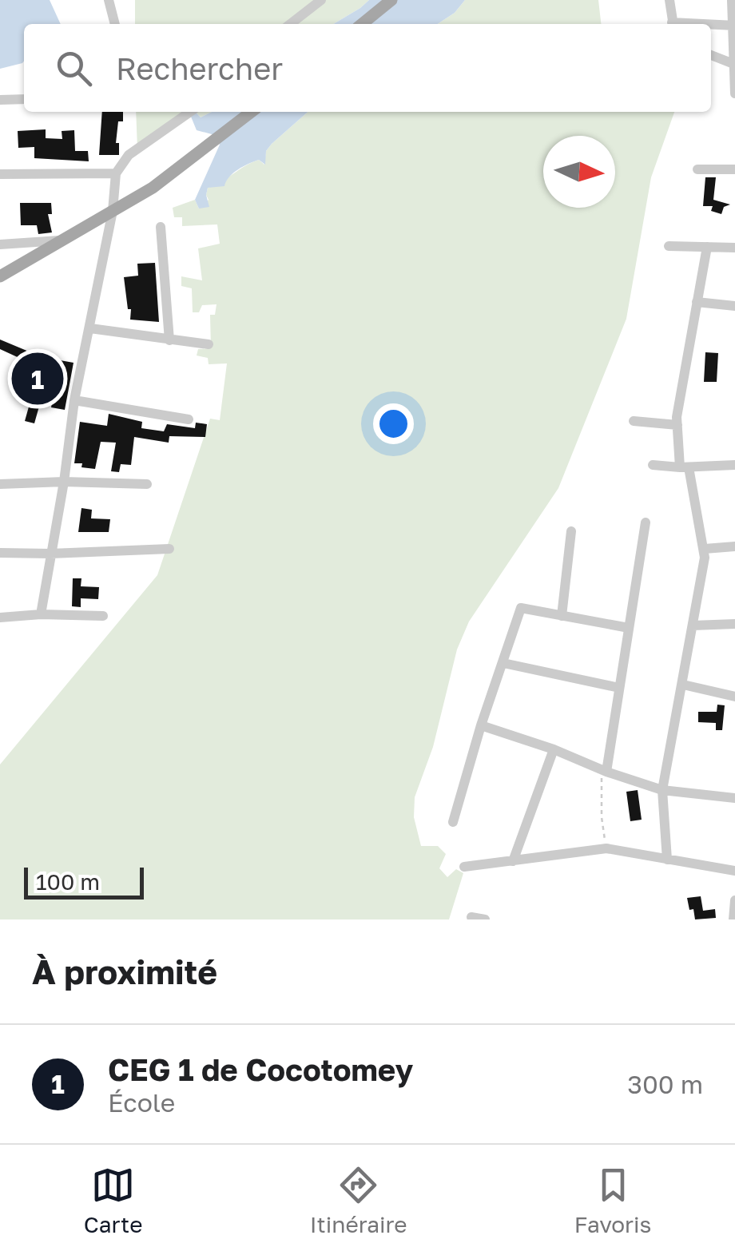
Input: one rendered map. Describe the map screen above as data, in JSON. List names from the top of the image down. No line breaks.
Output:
{"scale_bar":"100 m","north":"right","page":{"search":"Rechercher","pins":"1","scale":"100 m","heading":"À proximité","list":[{"mark":"1","name":"CEG 1 de Cocotomey","note":"École","value":"300 m"}],"nav":["Carte","Itinéraire","Favoris"]}}
